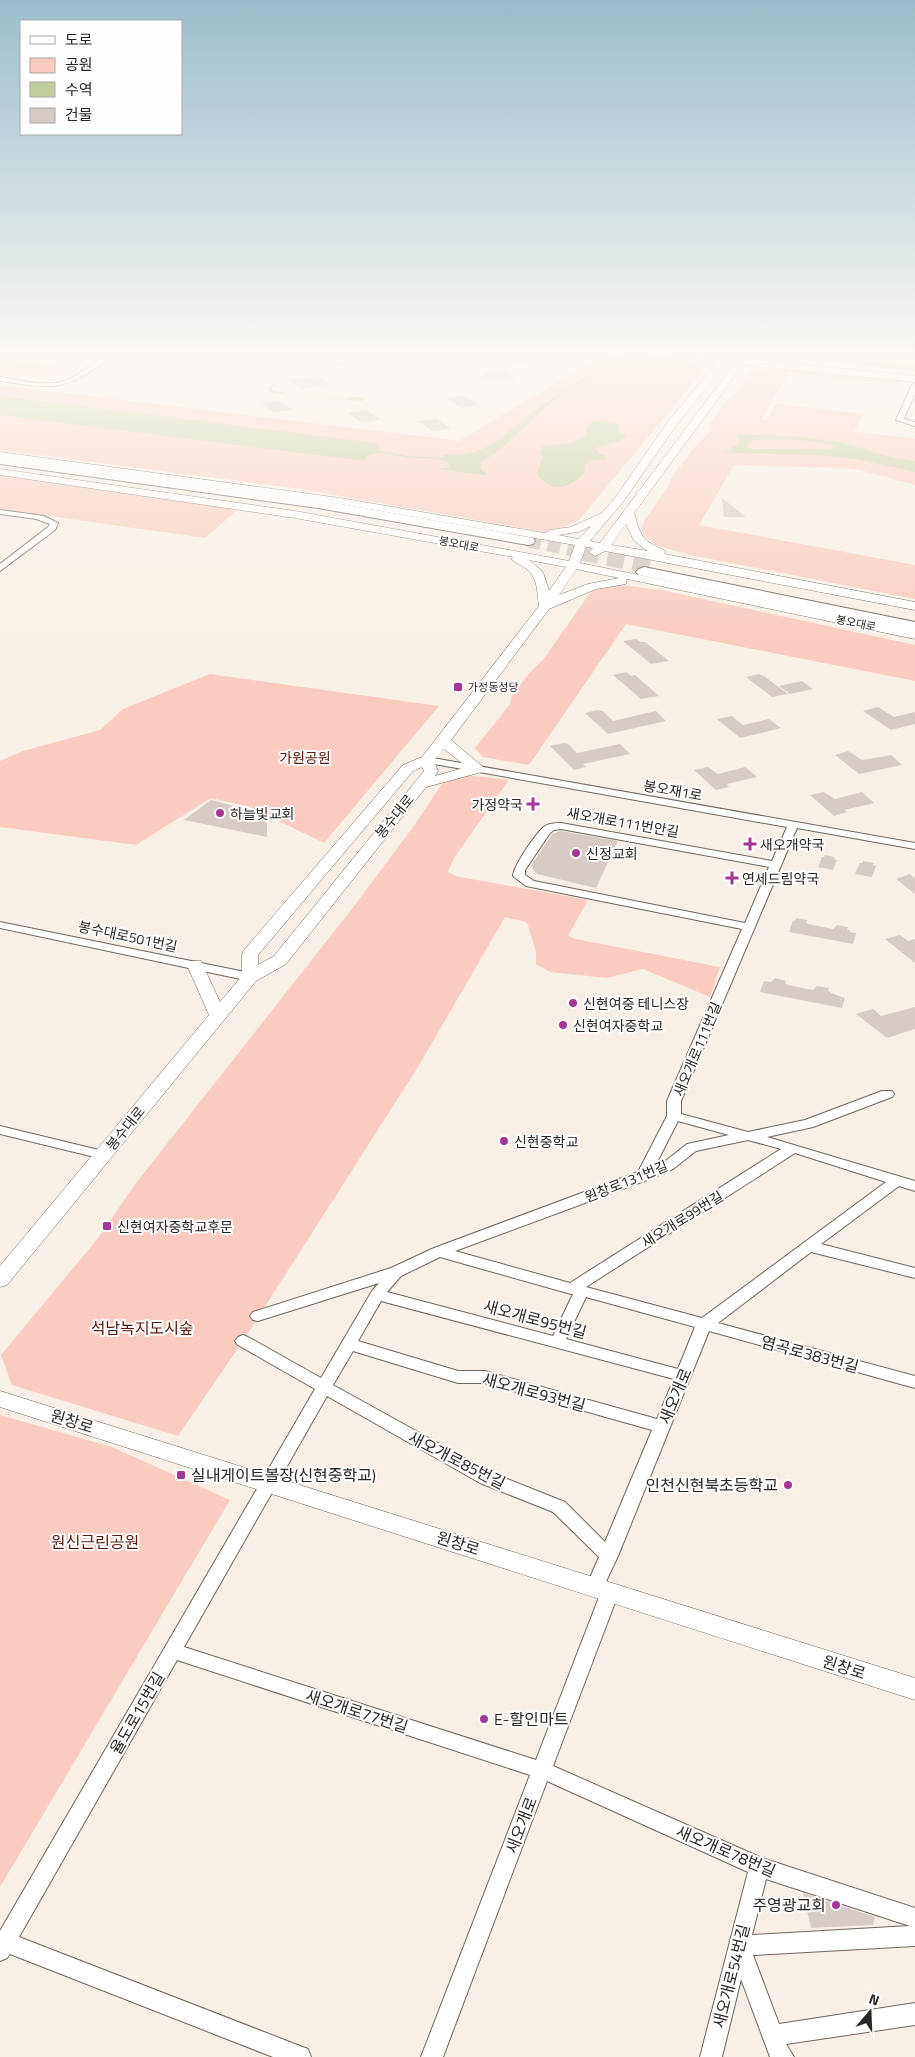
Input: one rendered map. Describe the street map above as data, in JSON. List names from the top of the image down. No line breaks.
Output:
{"streets":{"highway":["봉오대로"],"street":["봉오재1로","봉수대로","새오개로111번안길","봉수대로501번길","새오개로111번길","원창로131번길","새오개로99번길","새오개로95번길","염곡로383번길","새오개로93번길","새오개로","원창로","새오개로85번길","새오개로77번길","율도로15번길","새오개로78번길","새오개로54번길"]},"crossings":[["봉오대로","봉수대로"],["봉오재1로","봉수대로"],["봉오재1로","새오개로111번길"],["봉수대로","봉수대로501번길"],["새오개로111번안길","새오개로111번길"],["새오개로111번길","원창로131번길"],["새오개로111번길","새오개로99번길"],["새오개로111번길","새오개로"],["원창로131번길","새오개로95번길"],["원창로131번길","새오개로93번길"],["원창로131번길","원창로"],["원창로131번길","새오개로85번길"],["원창로131번길","율도로15번길"],["새오개로95번길","새오개로"],["염곡로383번길","새오개로"],["새오개로93번길","새오개로"],["새오개로","원창로"],["새오개로","새오개로85번길"],["새오개로","새오개로77번길"],["새오개로","새오개로78번길"],["원창로","율도로15번길"],["새오개로77번길","율도로15번길"],["새오개로77번길","새오개로78번길"],["새오개로78번길","새오개로54번길"]],"parks":["가원공원","석남녹지도시숲","원신근린공원"],"places":{"transit":["가정동성당","신현여자중학교후문","실내게이트볼장(신현중학교)"],"health":["가정약국","새오개약국","연세드림약국"],"other":["하늘빛교회","신정교회","신현여중 테니스장","신현여자중학교","신현중학교","인천신현북초등학교","E-할인마트","주영광교회"]},"legend":["도로","공원","수역","건물"],"north":"top"}
